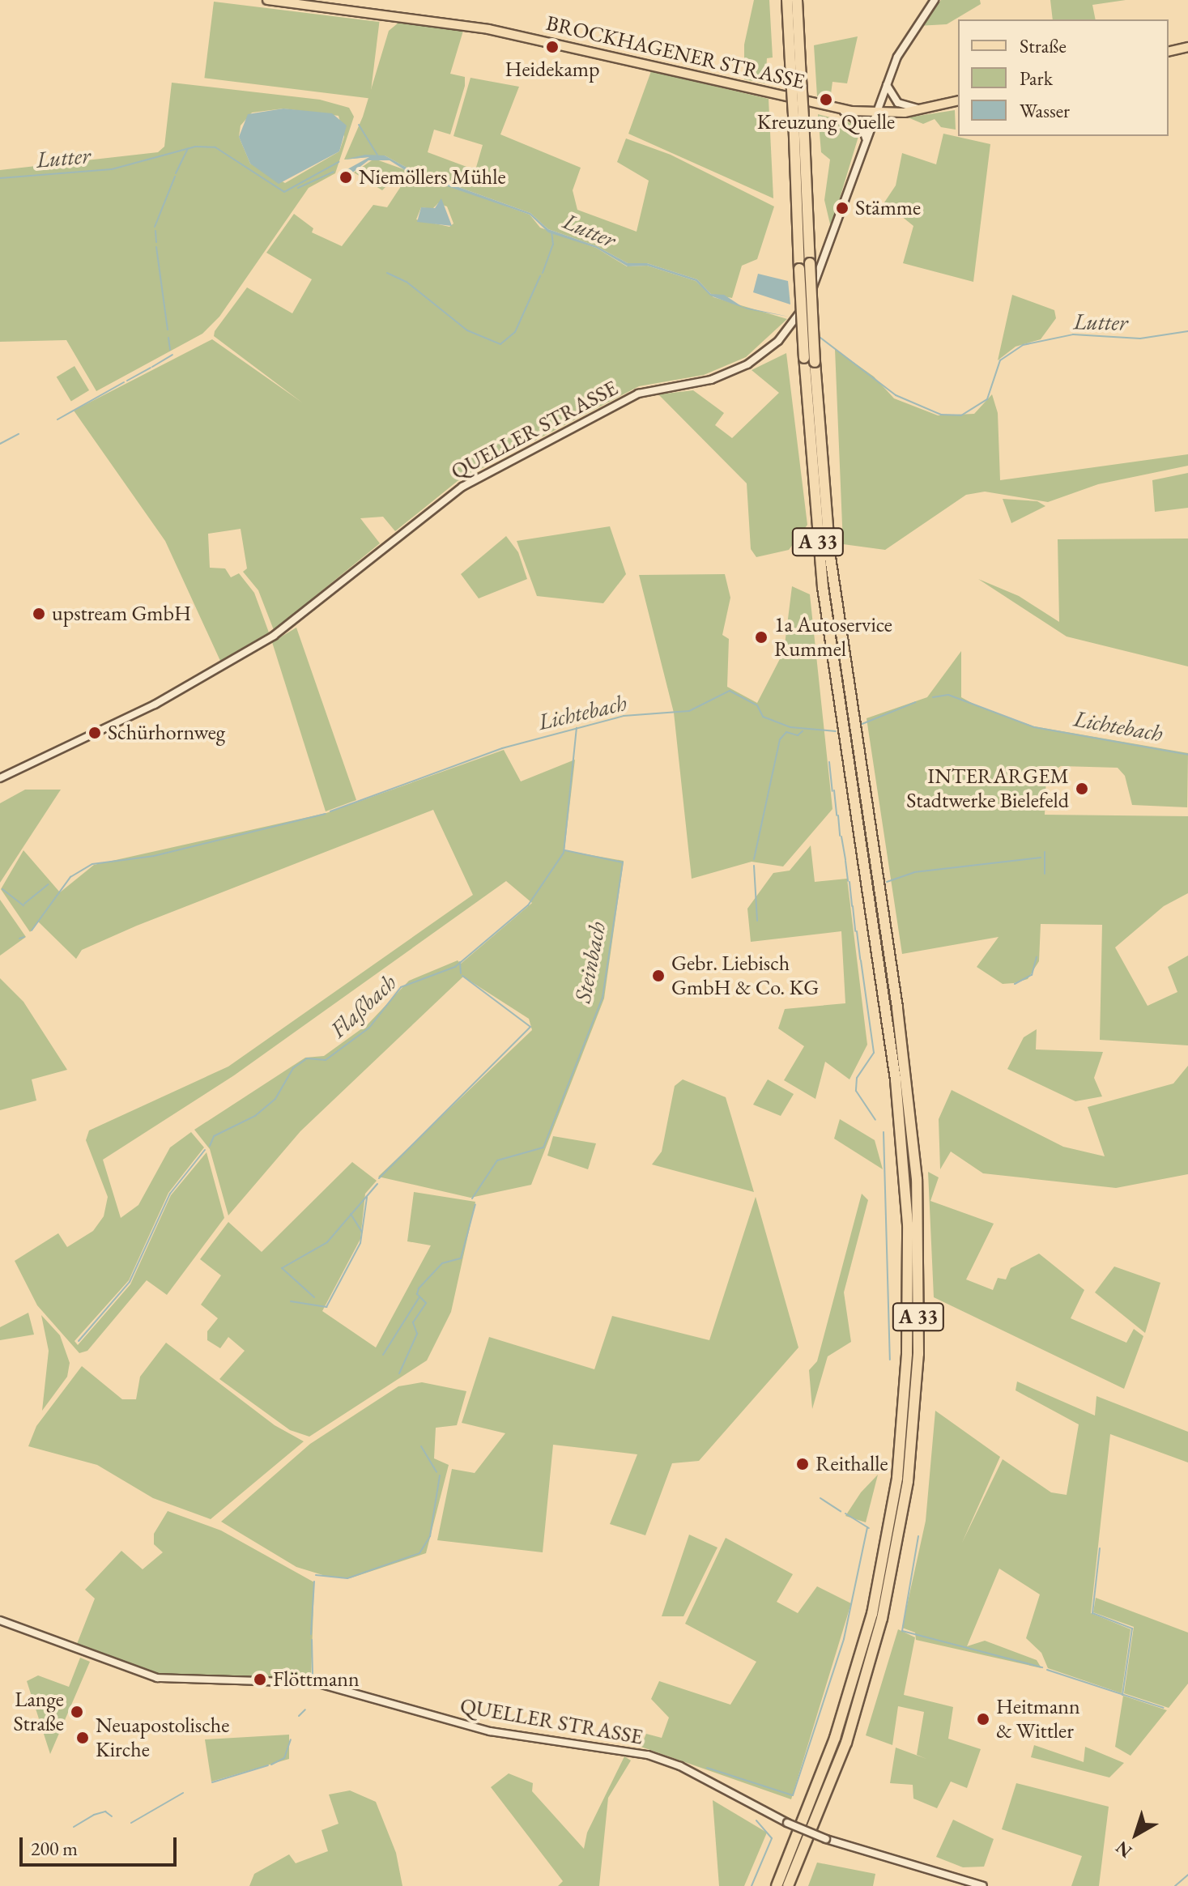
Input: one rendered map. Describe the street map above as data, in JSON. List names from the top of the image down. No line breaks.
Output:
{"streets":{"highway":["A 33"],"main road":["BROCKHAGENER STRASSE"],"street":["QUELLER STRASSE"]},"crossings":[["BROCKHAGENER STRASSE","QUELLER STRASSE"]],"water":["Lutter","Lichtebach","Steinbach","Flaßbach"],"places":["Heidekamp","Kreuzung Quelle","Niemöllers Mühle","Stämme","upstream GmbH","1a Autoservice Rummel","Schürhornweg","INTERARGEM Stadtwerke Bielefeld","Gebr. Liebisch GmbH & Co. KG","Reithalle","Flöttmann","Lange Straße","Heitmann & Wittler","Neuapostolische Kirche"],"legend":["Straße","Park","Wasser"],"scale_bar":"200 m","north":"bottom left"}
